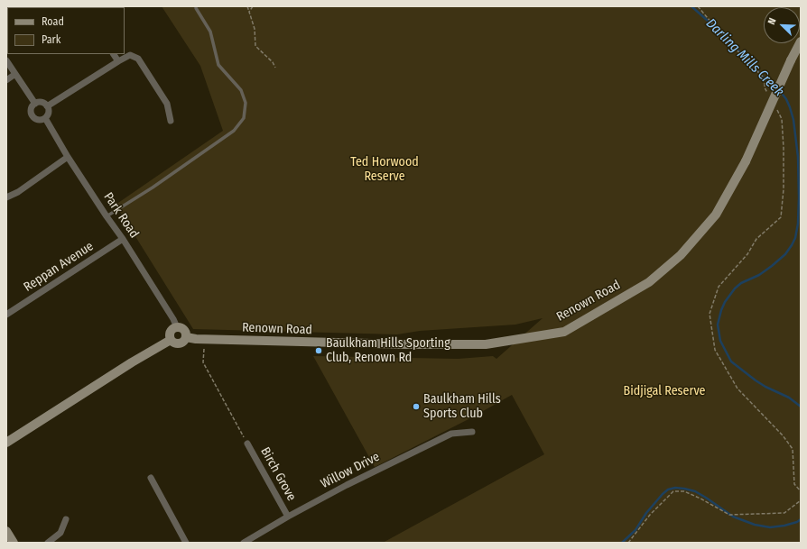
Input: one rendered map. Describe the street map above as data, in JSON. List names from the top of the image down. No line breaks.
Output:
{"streets":{"main road":["Renown Road"],"street":["Park Road","Reppan Avenue","Willow Drive","Birch Grove"]},"crossings":[["Park Road","Reppan Avenue"],["Park Road","Renown Road"],["Willow Drive","Birch Grove"]],"water":["Darling Mills Creek"],"parks":["Ted Horwood Reserve","Bidjigal Reserve"],"places":["Baulkham Hills Sporting Club, Renown Rd","Baulkham Hills Sports Club"],"legend":["Road","Park"],"north":"top left"}
